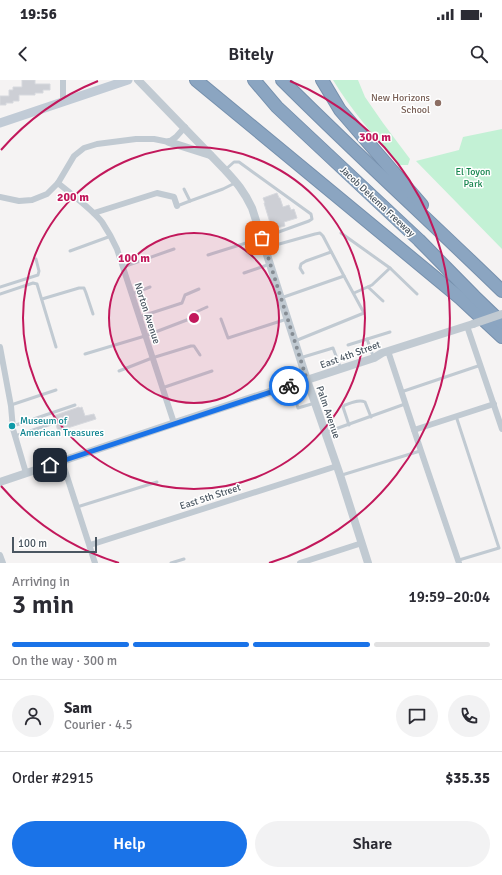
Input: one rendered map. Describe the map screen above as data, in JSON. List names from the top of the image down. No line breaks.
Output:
{"streets":{"highway":["Jacob Dekema Freeway"],"street":["Norton Avenue","East 4th Street","Palm Avenue","East 5th Street"]},"crossings":[["Norton Avenue","East 4th Street"],["East 4th Street","Palm Avenue"],["Palm Avenue","East 5th Street"]],"parks":["El Toyon Park"],"places":["New Horizons School","Museum of American Treasures"],"scale_bar":"100 m","page":{"status":"19:56","header":"Bitely","scale":"100 m","heading":["3 min","Arriving in","19:59–20:04"],"panel":["Sam","Courier · 4.5","Order #2915","$35.35"],"bar":"On the way · 300 m","buttons":["Help","Share"]},"rings":["300 m","200 m","100 m"]}
